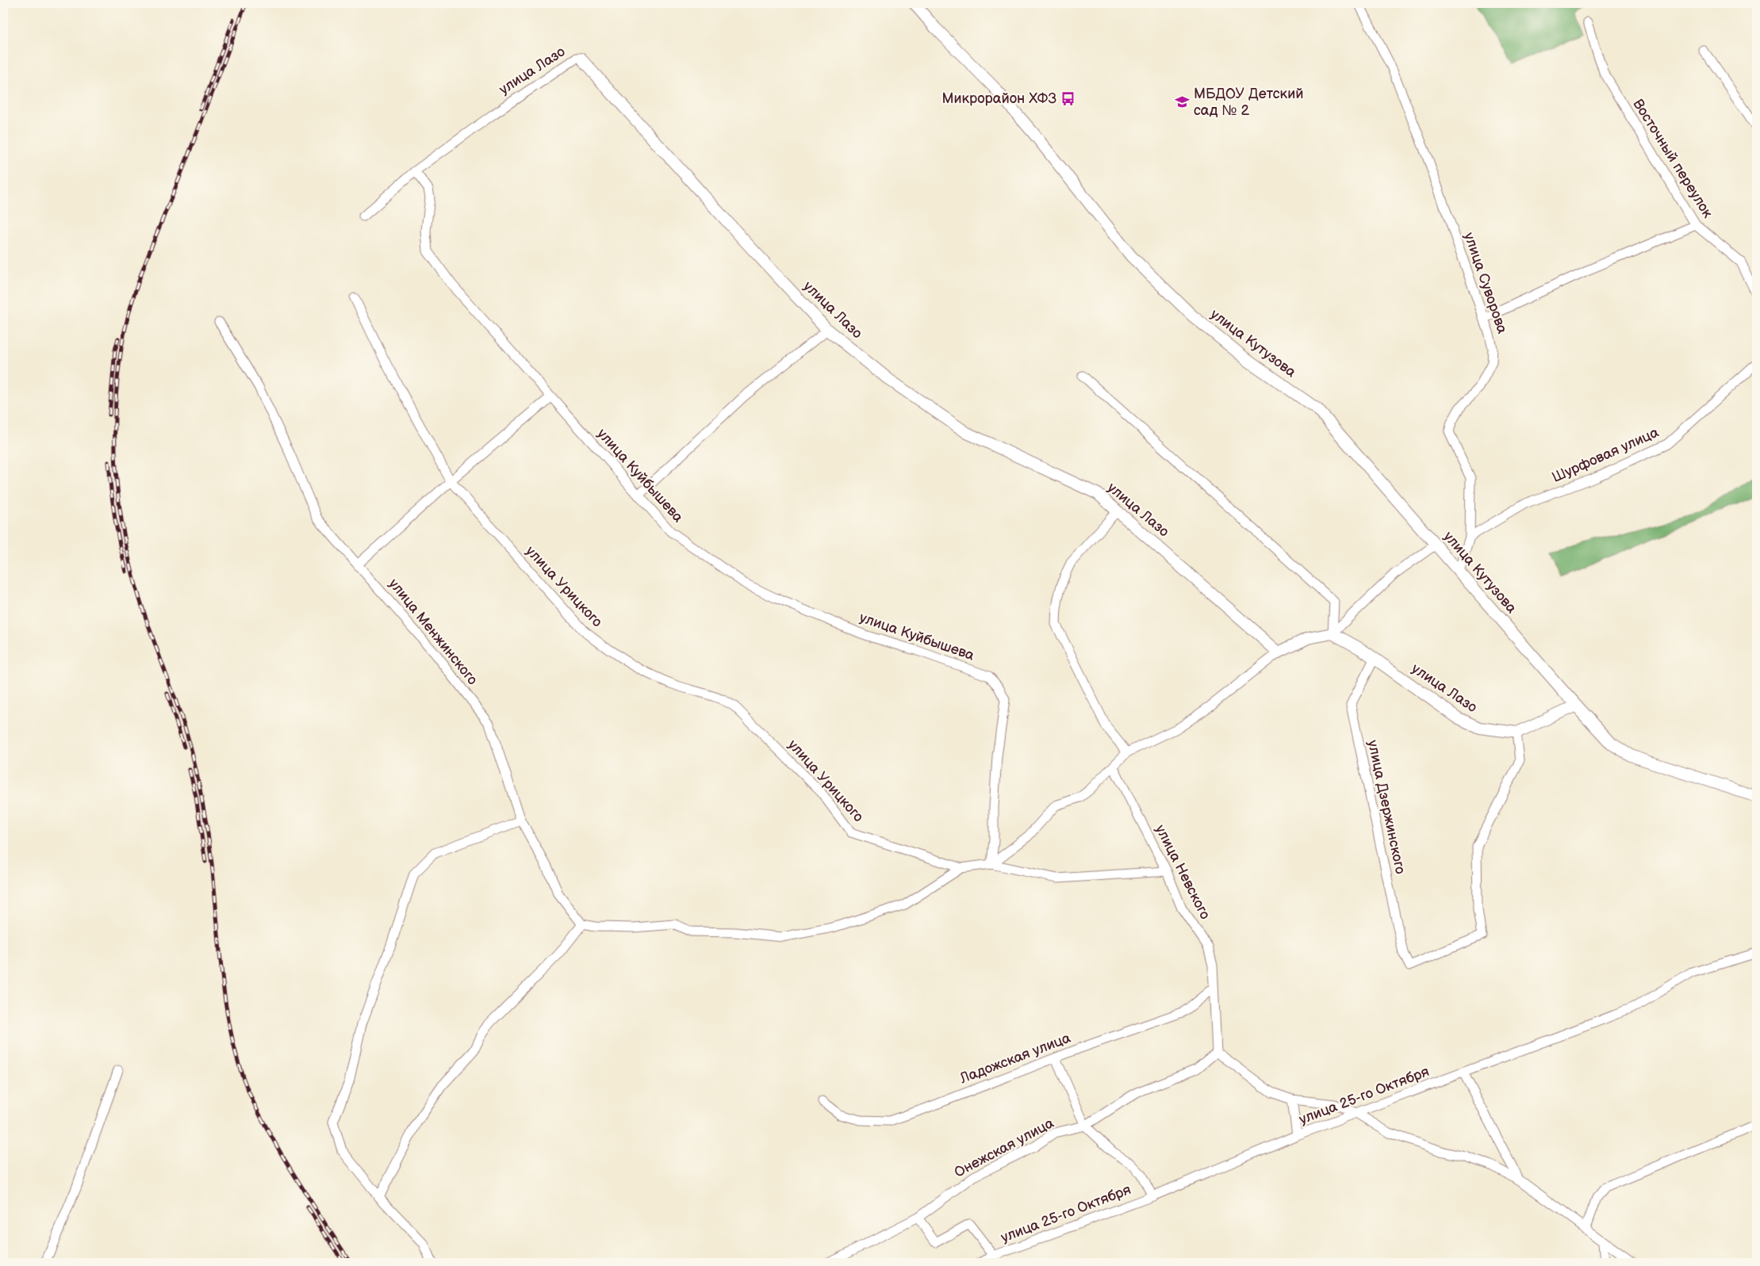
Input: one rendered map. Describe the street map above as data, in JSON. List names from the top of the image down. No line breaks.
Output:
{"streets":{"street":["улица Лазо","Восточный переулок","улица Суворова","улица Кутузова","Шурфовая улица","улица Куйбышева","улица Урицкого","улица Менжинского","улица Дзержинского","улица Невского","Ладожская улица","улица 25-го Октября","Онежская улица"]},"crossings":[["улица Лазо","улица Куйбышева"],["улица Лазо","улица Дзержинского"],["улица Суворова","улица Кутузова"],["улица Суворова","Шурфовая улица"],["улица Невского","Ладожская улица"],["улица Невского","Онежская улица"]],"places":{"bus stop":["Микрорайон ХФЗ"],"school or university":["МБДОУ Детский сад № 2"]}}
